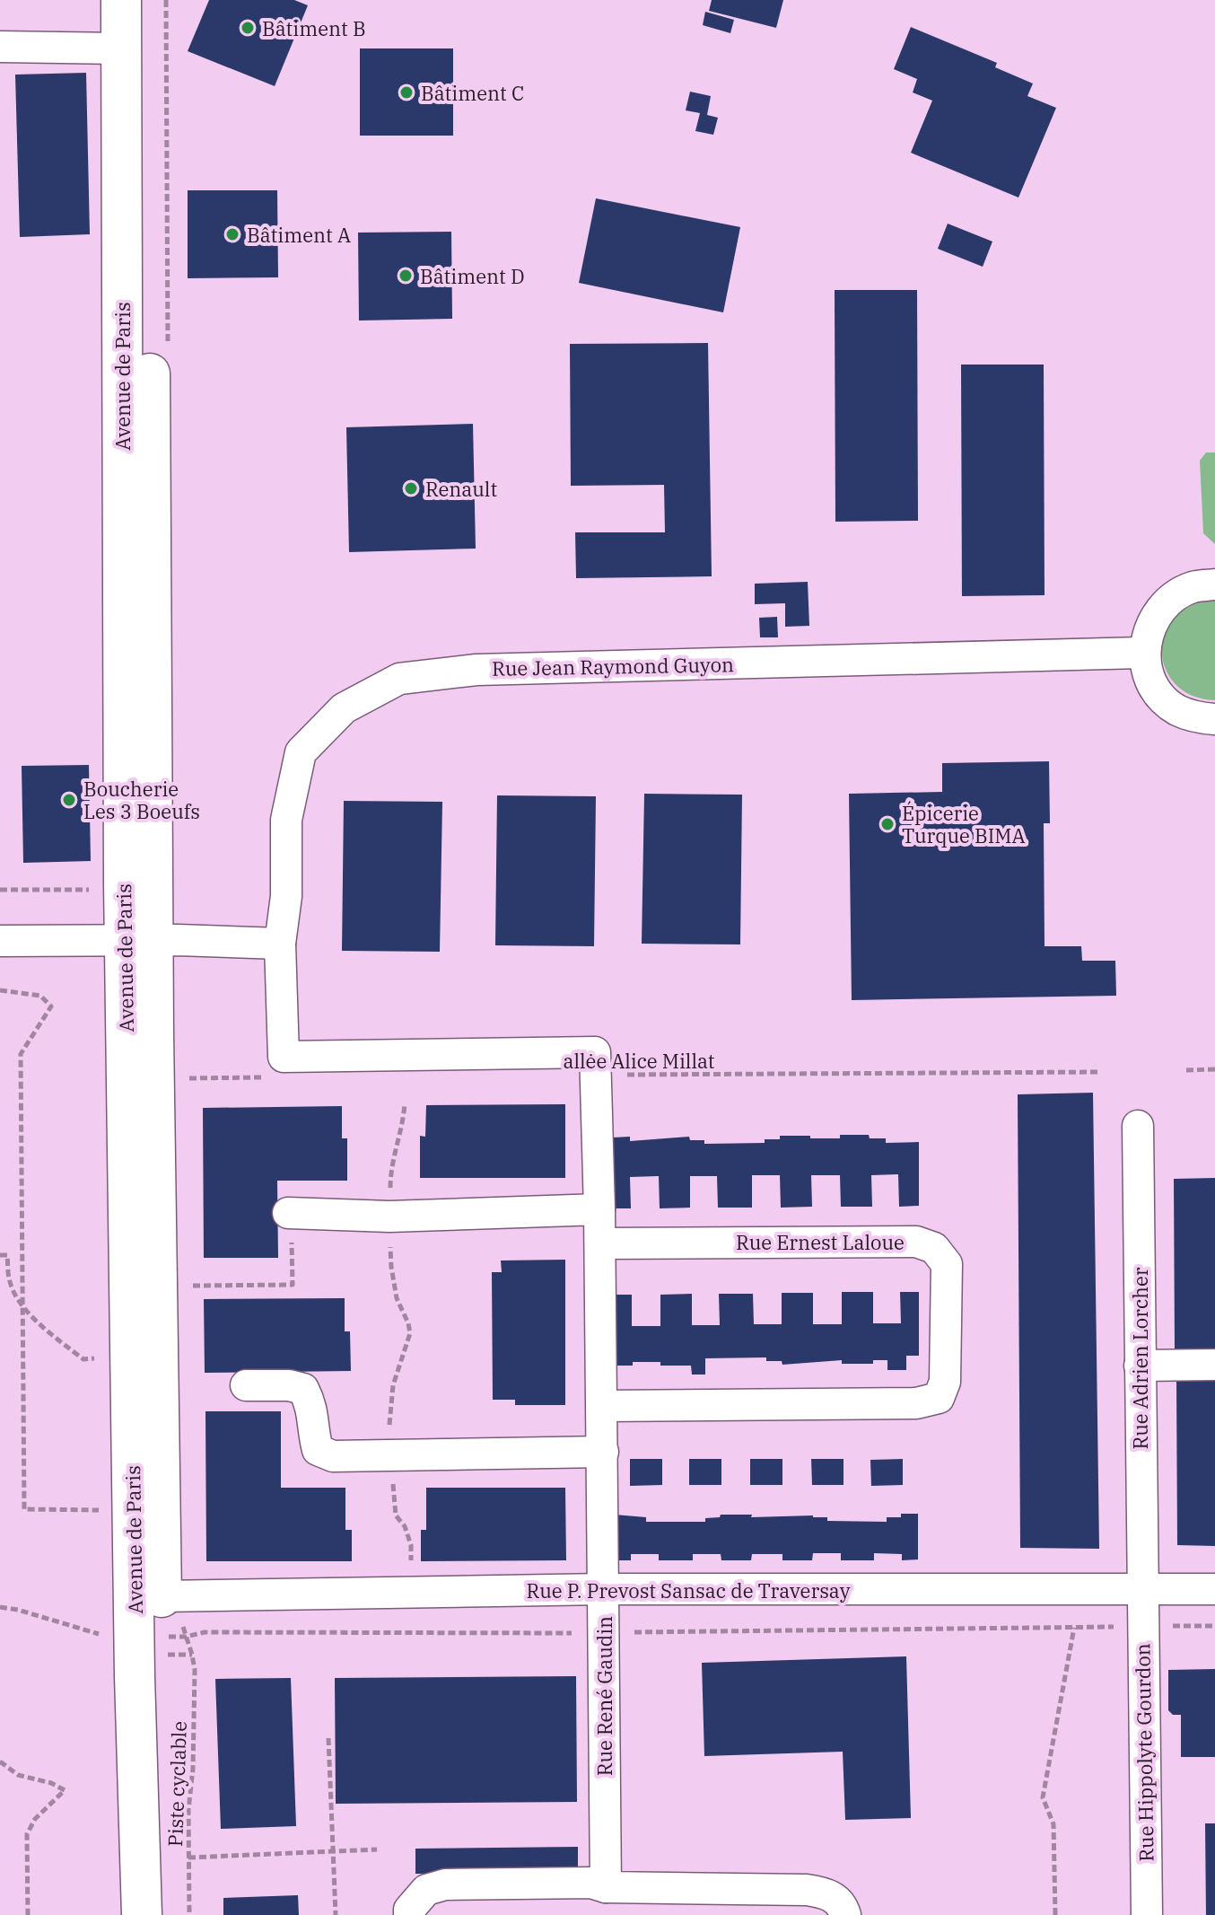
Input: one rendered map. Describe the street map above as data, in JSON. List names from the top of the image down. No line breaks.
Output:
{"streets":{"main road":["Avenue de Paris"],"street":["Rue Jean Raymond Guyon","Rue Ernest Laloue","Rue Adrien Lorcher","Rue P. Prevost Sansac de Traversay","Rue René Gaudin","Rue Hippolyte Gourdon"],"path":["allėe Alice Millat","Piste cyclable"]},"crossings":[["Avenue de Paris","Rue P. Prevost Sansac de Traversay"],["Rue Jean Raymond Guyon","allėe Alice Millat"],["Rue Jean Raymond Guyon","Rue René Gaudin"],["Rue Ernest Laloue","Rue René Gaudin"],["Rue Adrien Lorcher","Rue P. Prevost Sansac de Traversay"],["Rue Adrien Lorcher","Rue Hippolyte Gourdon"],["Rue P. Prevost Sansac de Traversay","Rue René Gaudin"],["Rue P. Prevost Sansac de Traversay","Rue Hippolyte Gourdon"],["Rue René Gaudin","Piste cyclable"]],"places":["Bâtiment B","Bâtiment C","Bâtiment A","Bâtiment D","Renault","Boucherie Les 3 Boeufs","Épicerie Turque BIMA"]}
